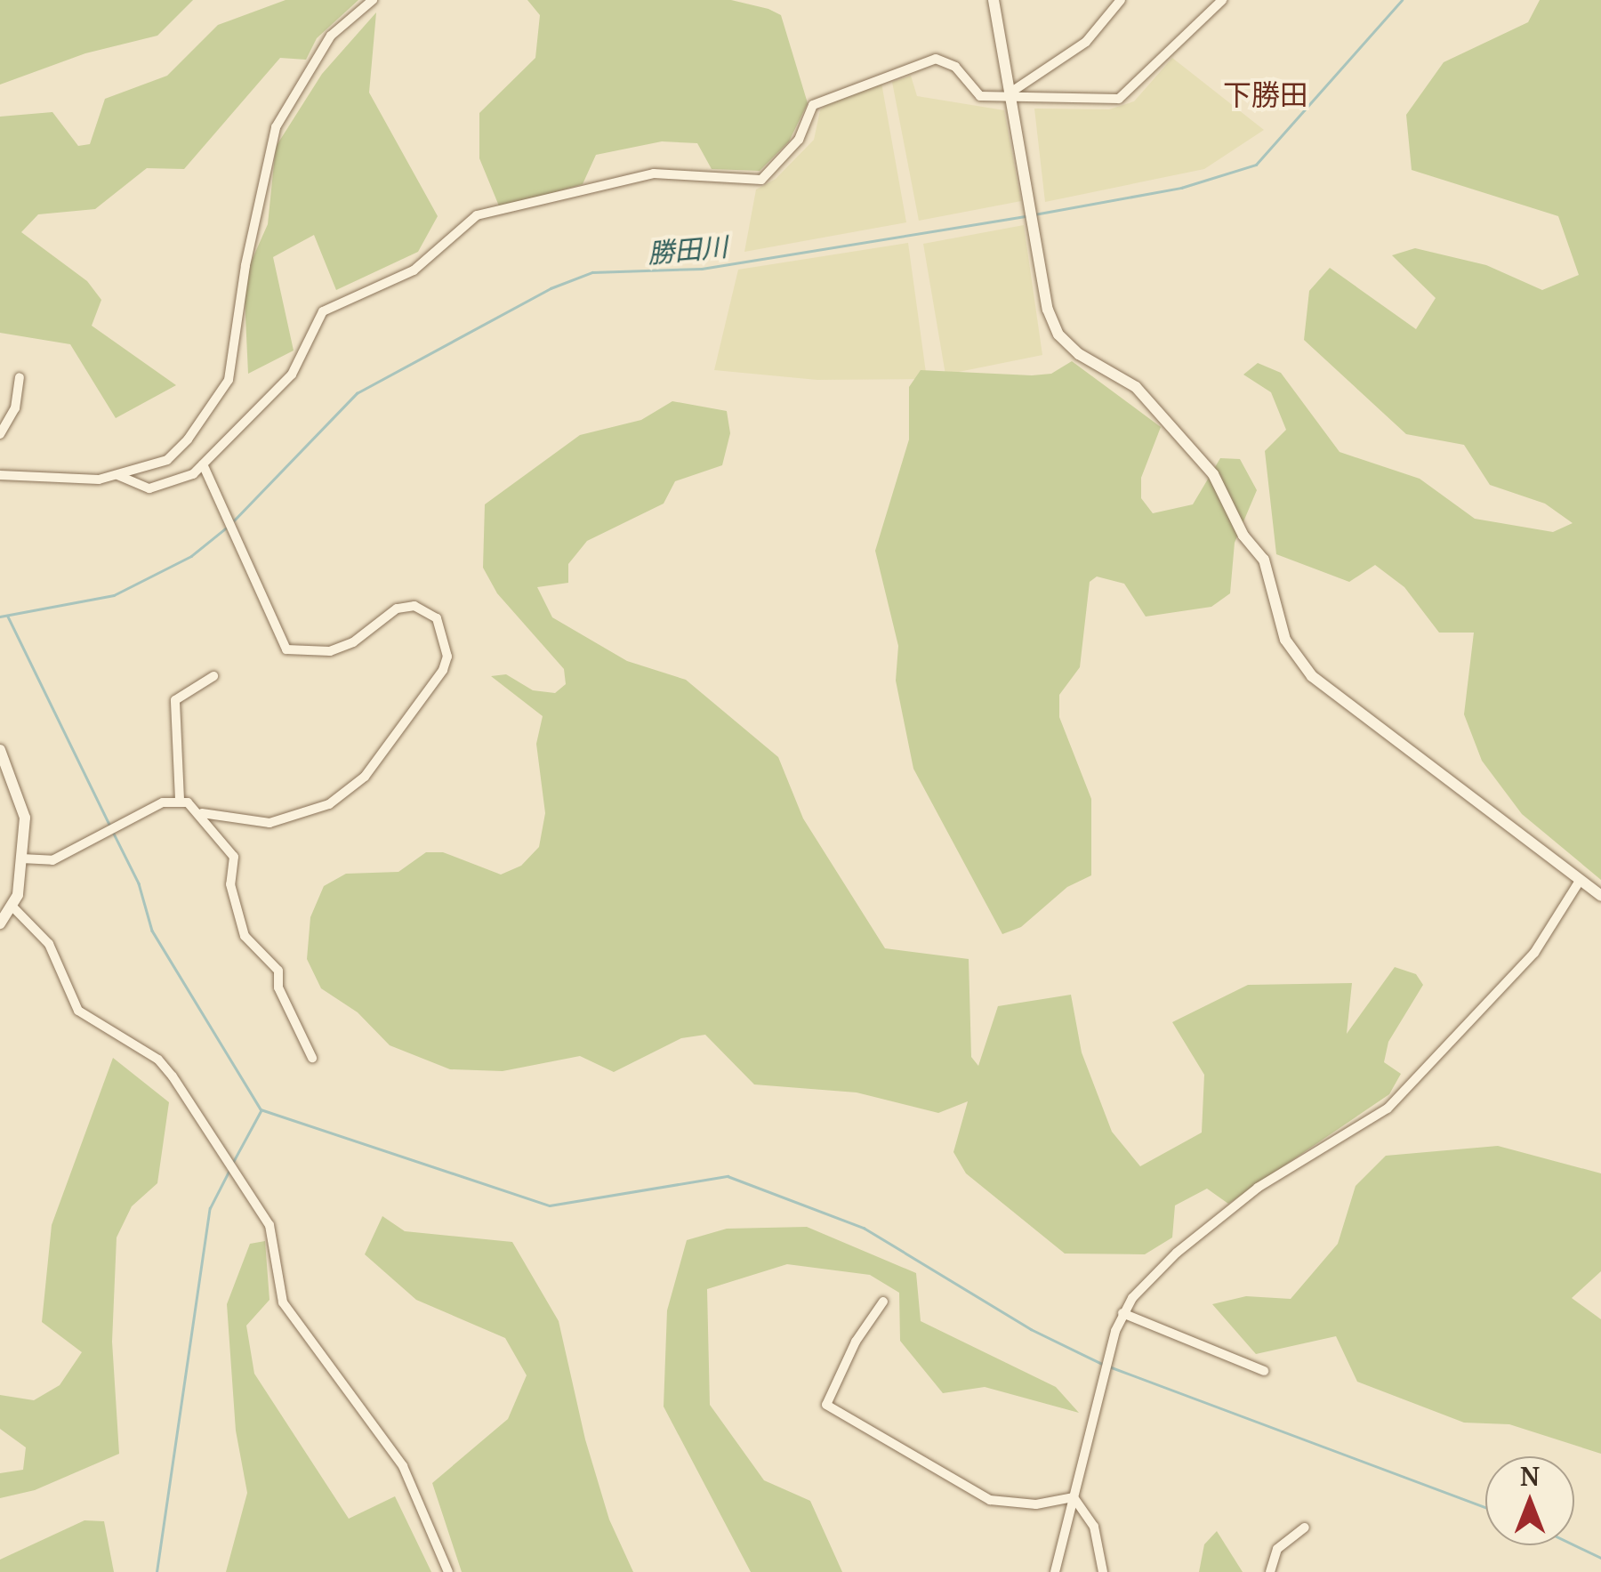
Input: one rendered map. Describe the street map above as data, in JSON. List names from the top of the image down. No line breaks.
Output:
{"districts":["下勝田"],"water":["勝田川"],"north":"top"}
